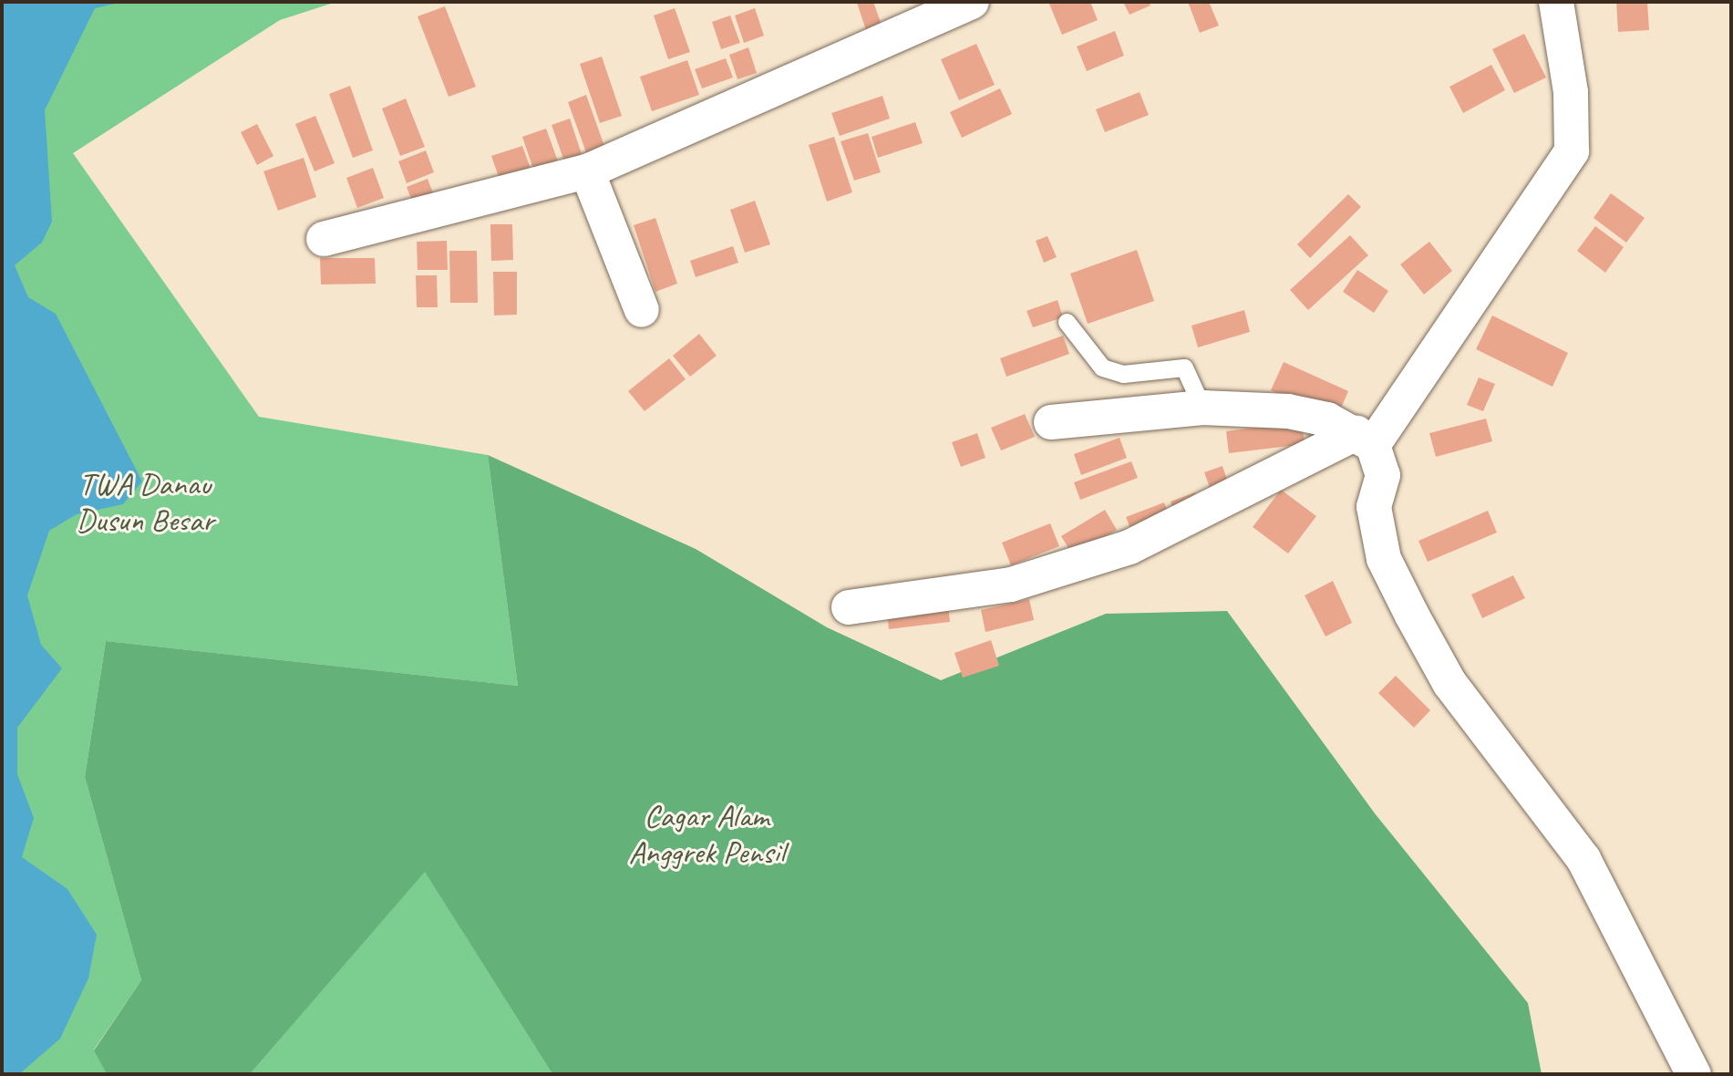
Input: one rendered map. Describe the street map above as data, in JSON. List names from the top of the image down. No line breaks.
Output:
{"parks":["TWA Danau Dusun Besar","Cagar Alam Anggrek Pensil"]}
